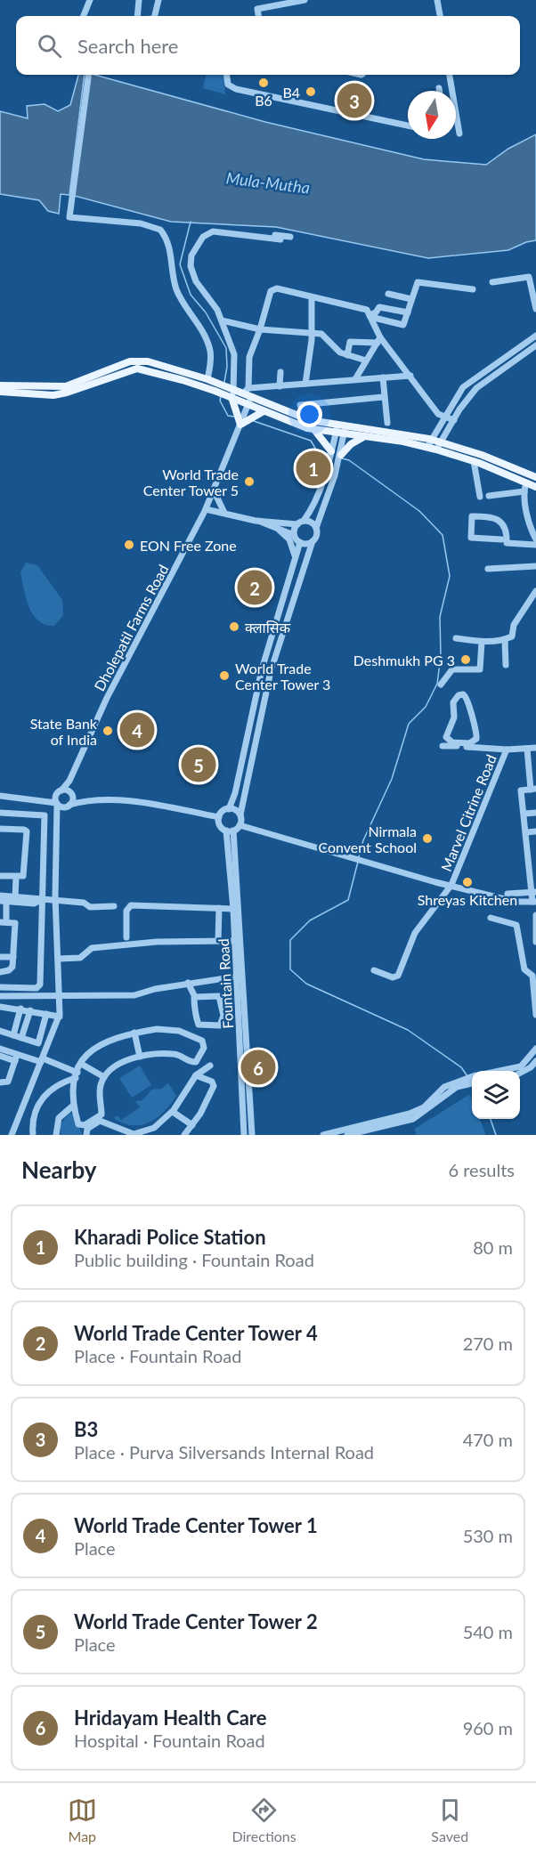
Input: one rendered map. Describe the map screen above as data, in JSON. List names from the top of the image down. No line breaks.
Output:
{"streets":{"street":["Dholepatil Farms Road","Marvel Citrine Road","Fountain Road"]},"water":["Mula-Mutha"],"places":["B6","B4","World Trade Center Tower 5","EON Free Zone","क्लासिक","Deshmukh PG 3","World Trade Center Tower 3","State Bank of India","Nirmala Convent School","Shreyas Kitchen"],"north":"bottom","page":{"search":"Search here","pins":["3","1","2","4","5","6"],"heading":["Nearby","6 results"],"list":[{"mark":"1","name":"Kharadi Police Station","note":"Public building · Fountain Road","value":"80 m"},{"mark":"2","name":"World Trade Center Tower 4","note":"Place · Fountain Road","value":"270 m"},{"mark":"3","name":"B3","note":"Place · Purva Silversands Internal Road","value":"470 m"},{"mark":"4","name":"World Trade Center Tower 1","note":"Place","value":"530 m"},{"mark":"5","name":"World Trade Center Tower 2","note":"Place","value":"540 m"},{"mark":"6","name":"Hridayam Health Care","note":"Hospital · Fountain Road","value":"960 m"}],"nav":["Map","Directions","Saved"]}}
